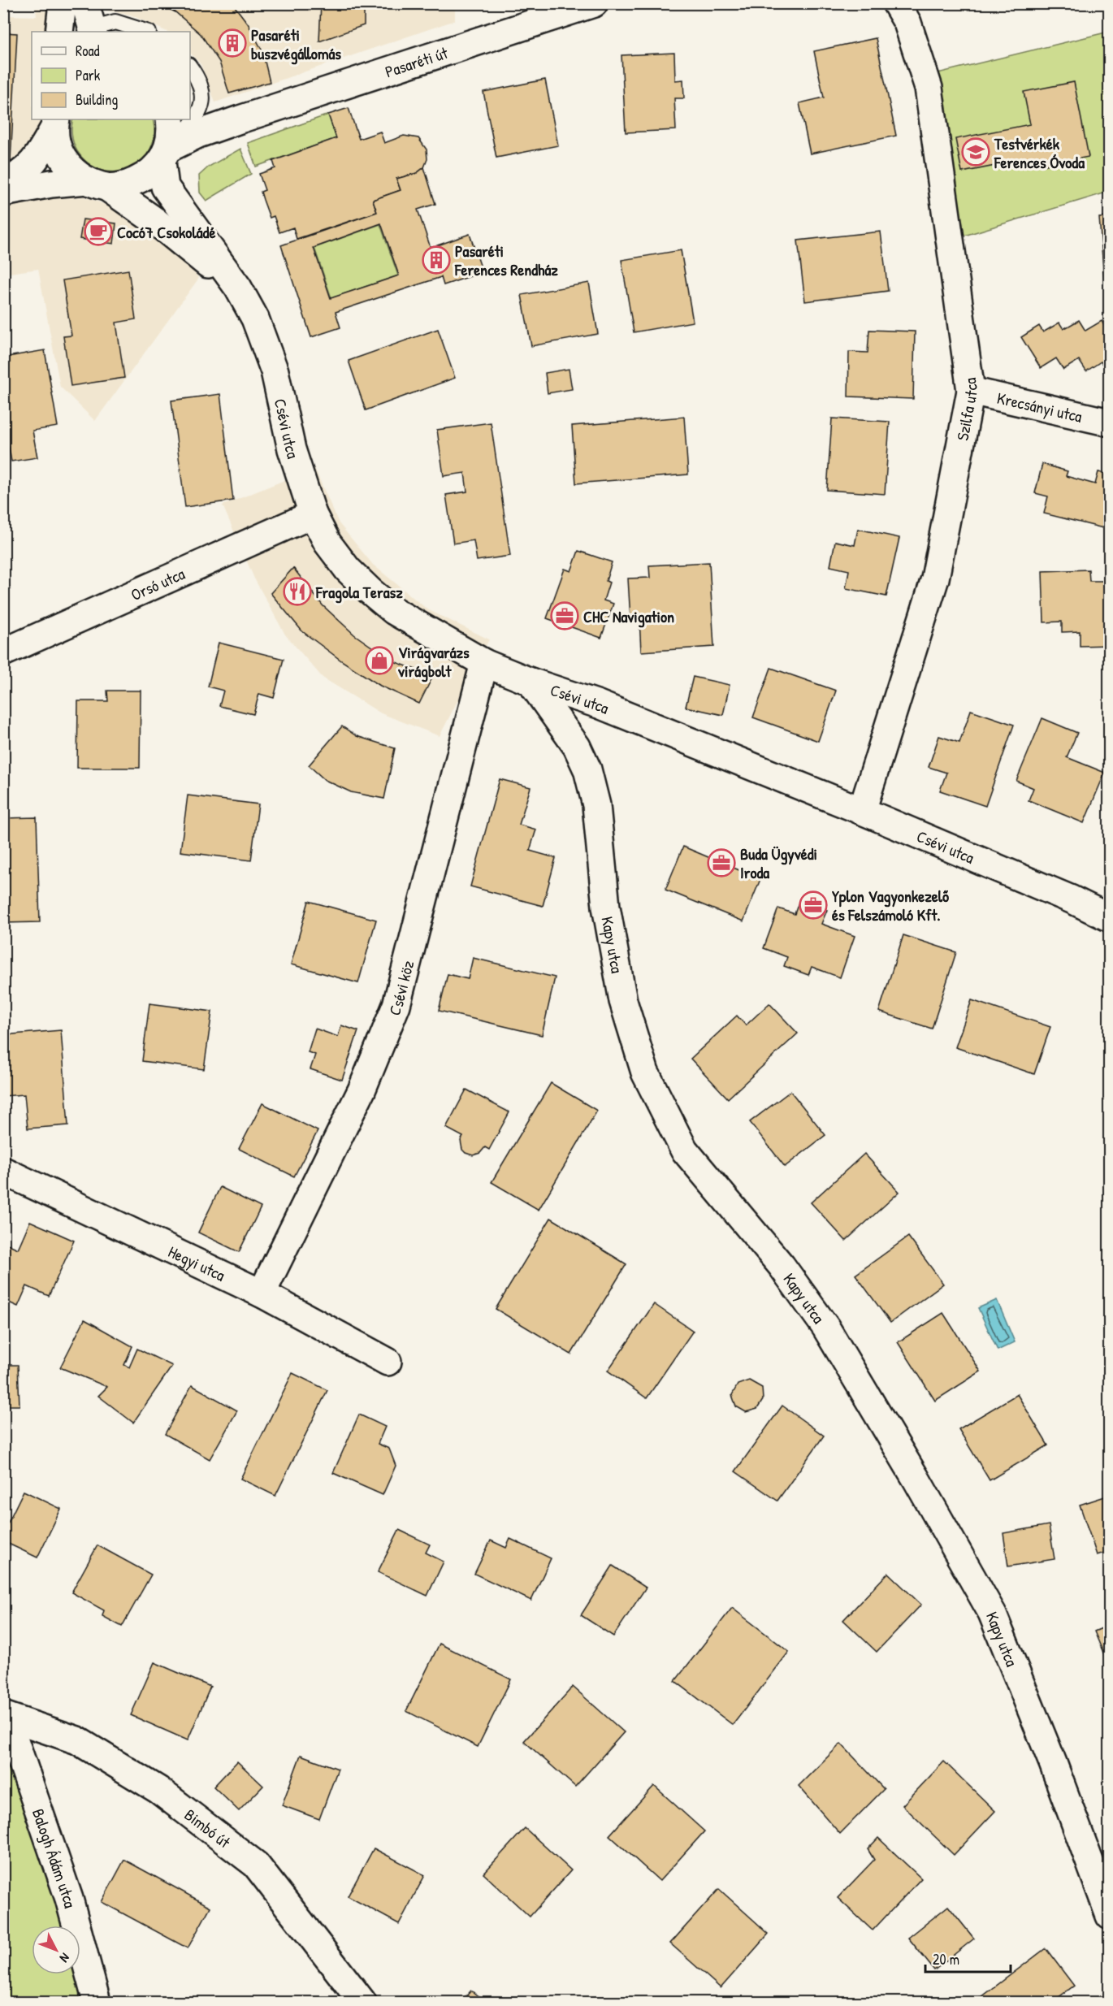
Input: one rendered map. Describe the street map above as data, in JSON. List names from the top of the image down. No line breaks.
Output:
{"streets":{"street":["Pasaréti út","Krecsányi utca","Szilfa utca","Csévi utca","Orsó utca","Kapy utca","Csévi köz","Hegyi utca","Bimbó út","Balogh Ádám utca"]},"crossings":[["Pasaréti út","Csévi utca"],["Krecsányi utca","Szilfa utca"],["Szilfa utca","Csévi utca"],["Csévi utca","Orsó utca"],["Csévi utca","Kapy utca"],["Csévi utca","Csévi köz"],["Csévi köz","Hegyi utca"],["Bimbó út","Balogh Ádám utca"]],"places":{"building":["Pasaréti buszvégállomás","Pasaréti Ferences Rendház"],"school or university":["Testvérkék Ferences Óvoda"],"cafe":["Cocó7 Csokoládé"],"restaurant":["Fragola Terasz"],"office":["CHC Navigation","Buda Ügyvédi Iroda","Yplon Vagyonkezelő és Felszámoló Kft."],"shop":["Virágvarázs virágbolt"]},"legend":["Road","Park","Building"],"scale_bar":"20 m","north":"bottom right"}
